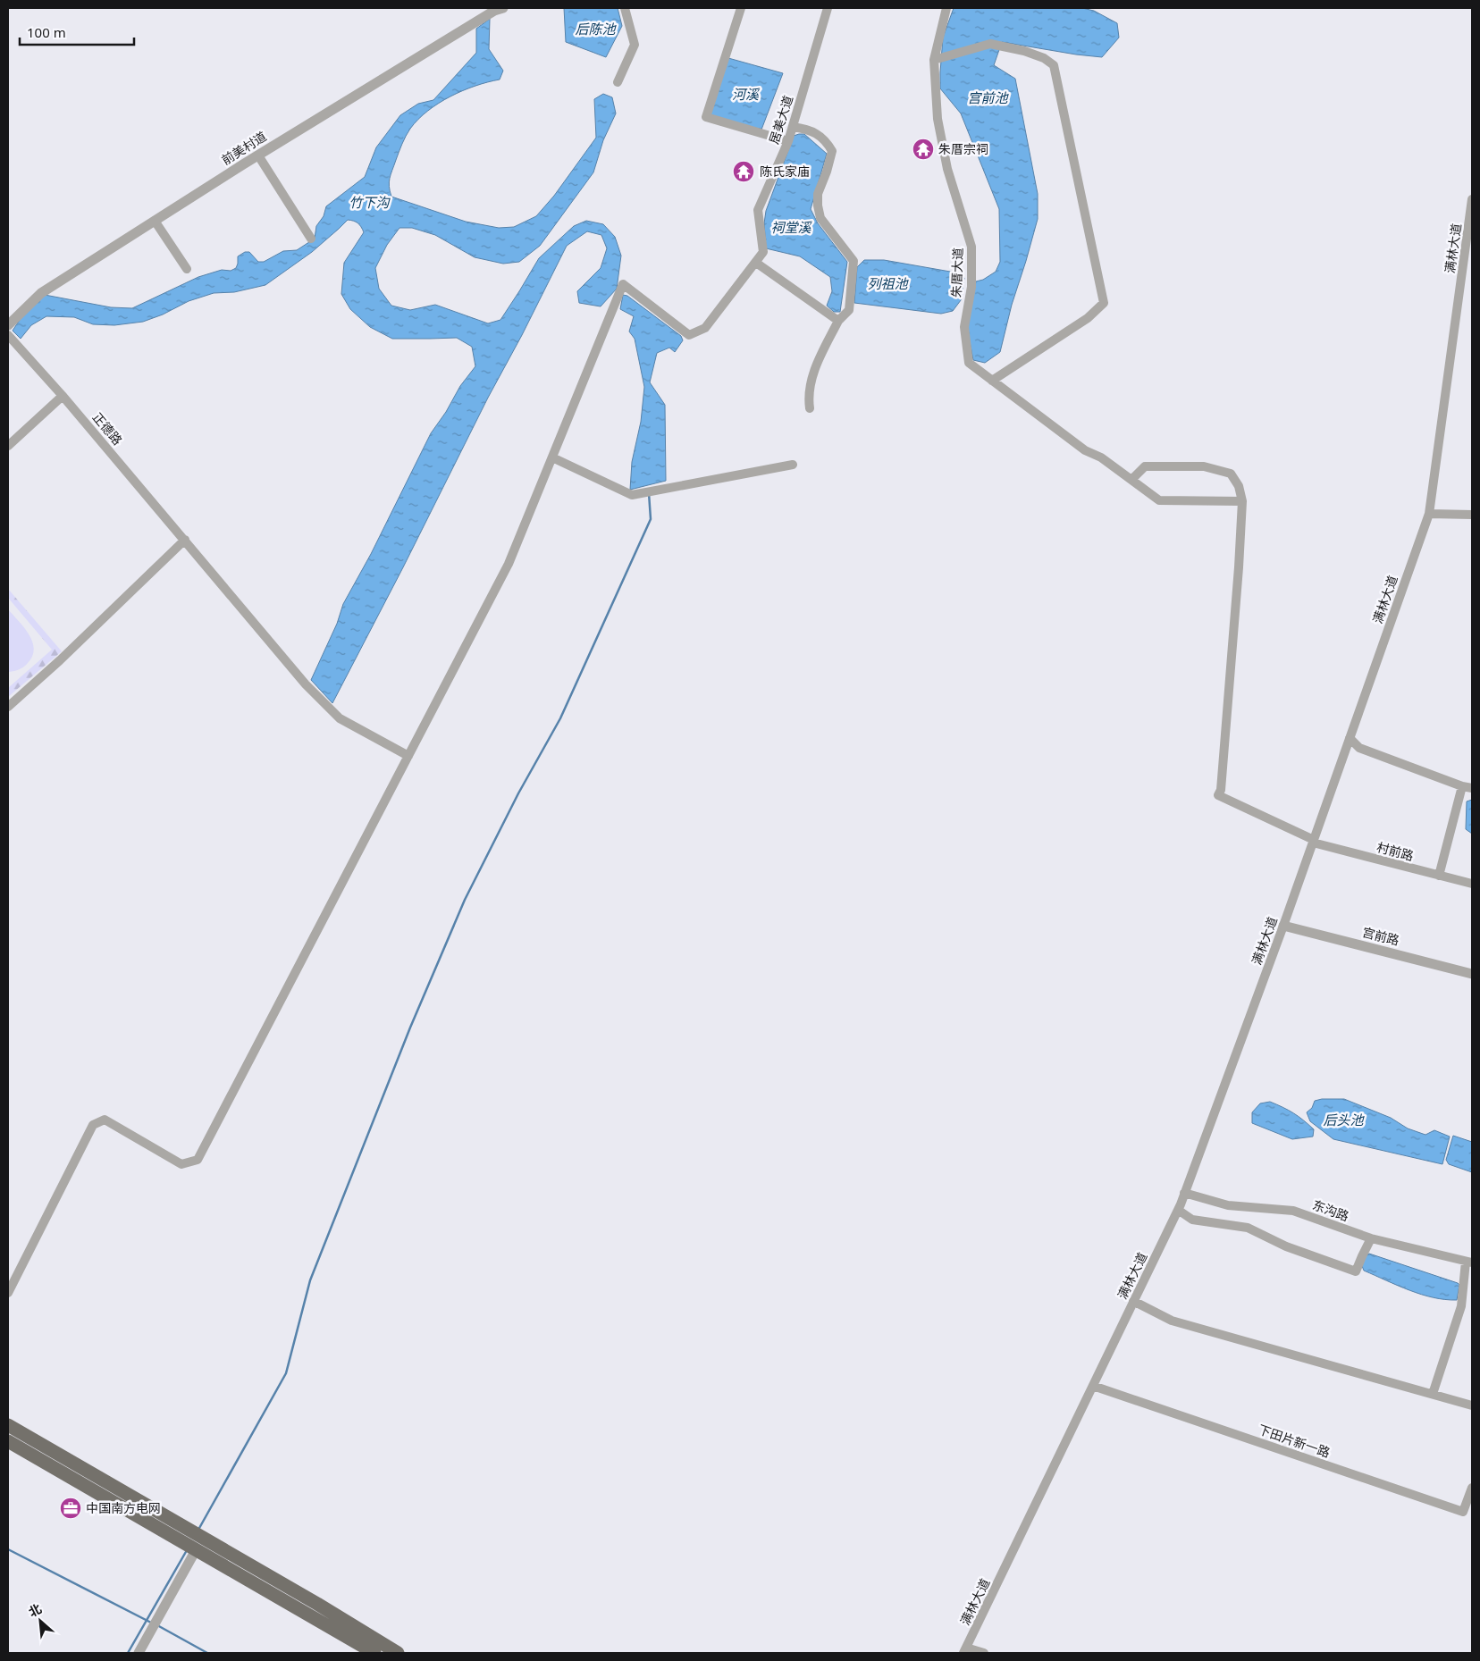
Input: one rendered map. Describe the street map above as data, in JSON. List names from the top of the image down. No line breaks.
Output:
{"streets":{"street":["居美大道","前美村道","满林大道","朱厝大道","正德路","村前路","宫前路","东沟路","下田片新一路"]},"crossings":[["满林大道","村前路"],["满林大道","宫前路"],["满林大道","东沟路"],["满林大道","下田片新一路"],["朱厝大道","村前路"]],"water":["后陈池","河溪","宫前池","竹下沟","祠堂溪","列祖池","后头池"],"places":{"temple":["朱厝宗祠","陈氏家庙"],"office":["中国南方电网"]},"scale_bar":"100 m","north":"top left"}
